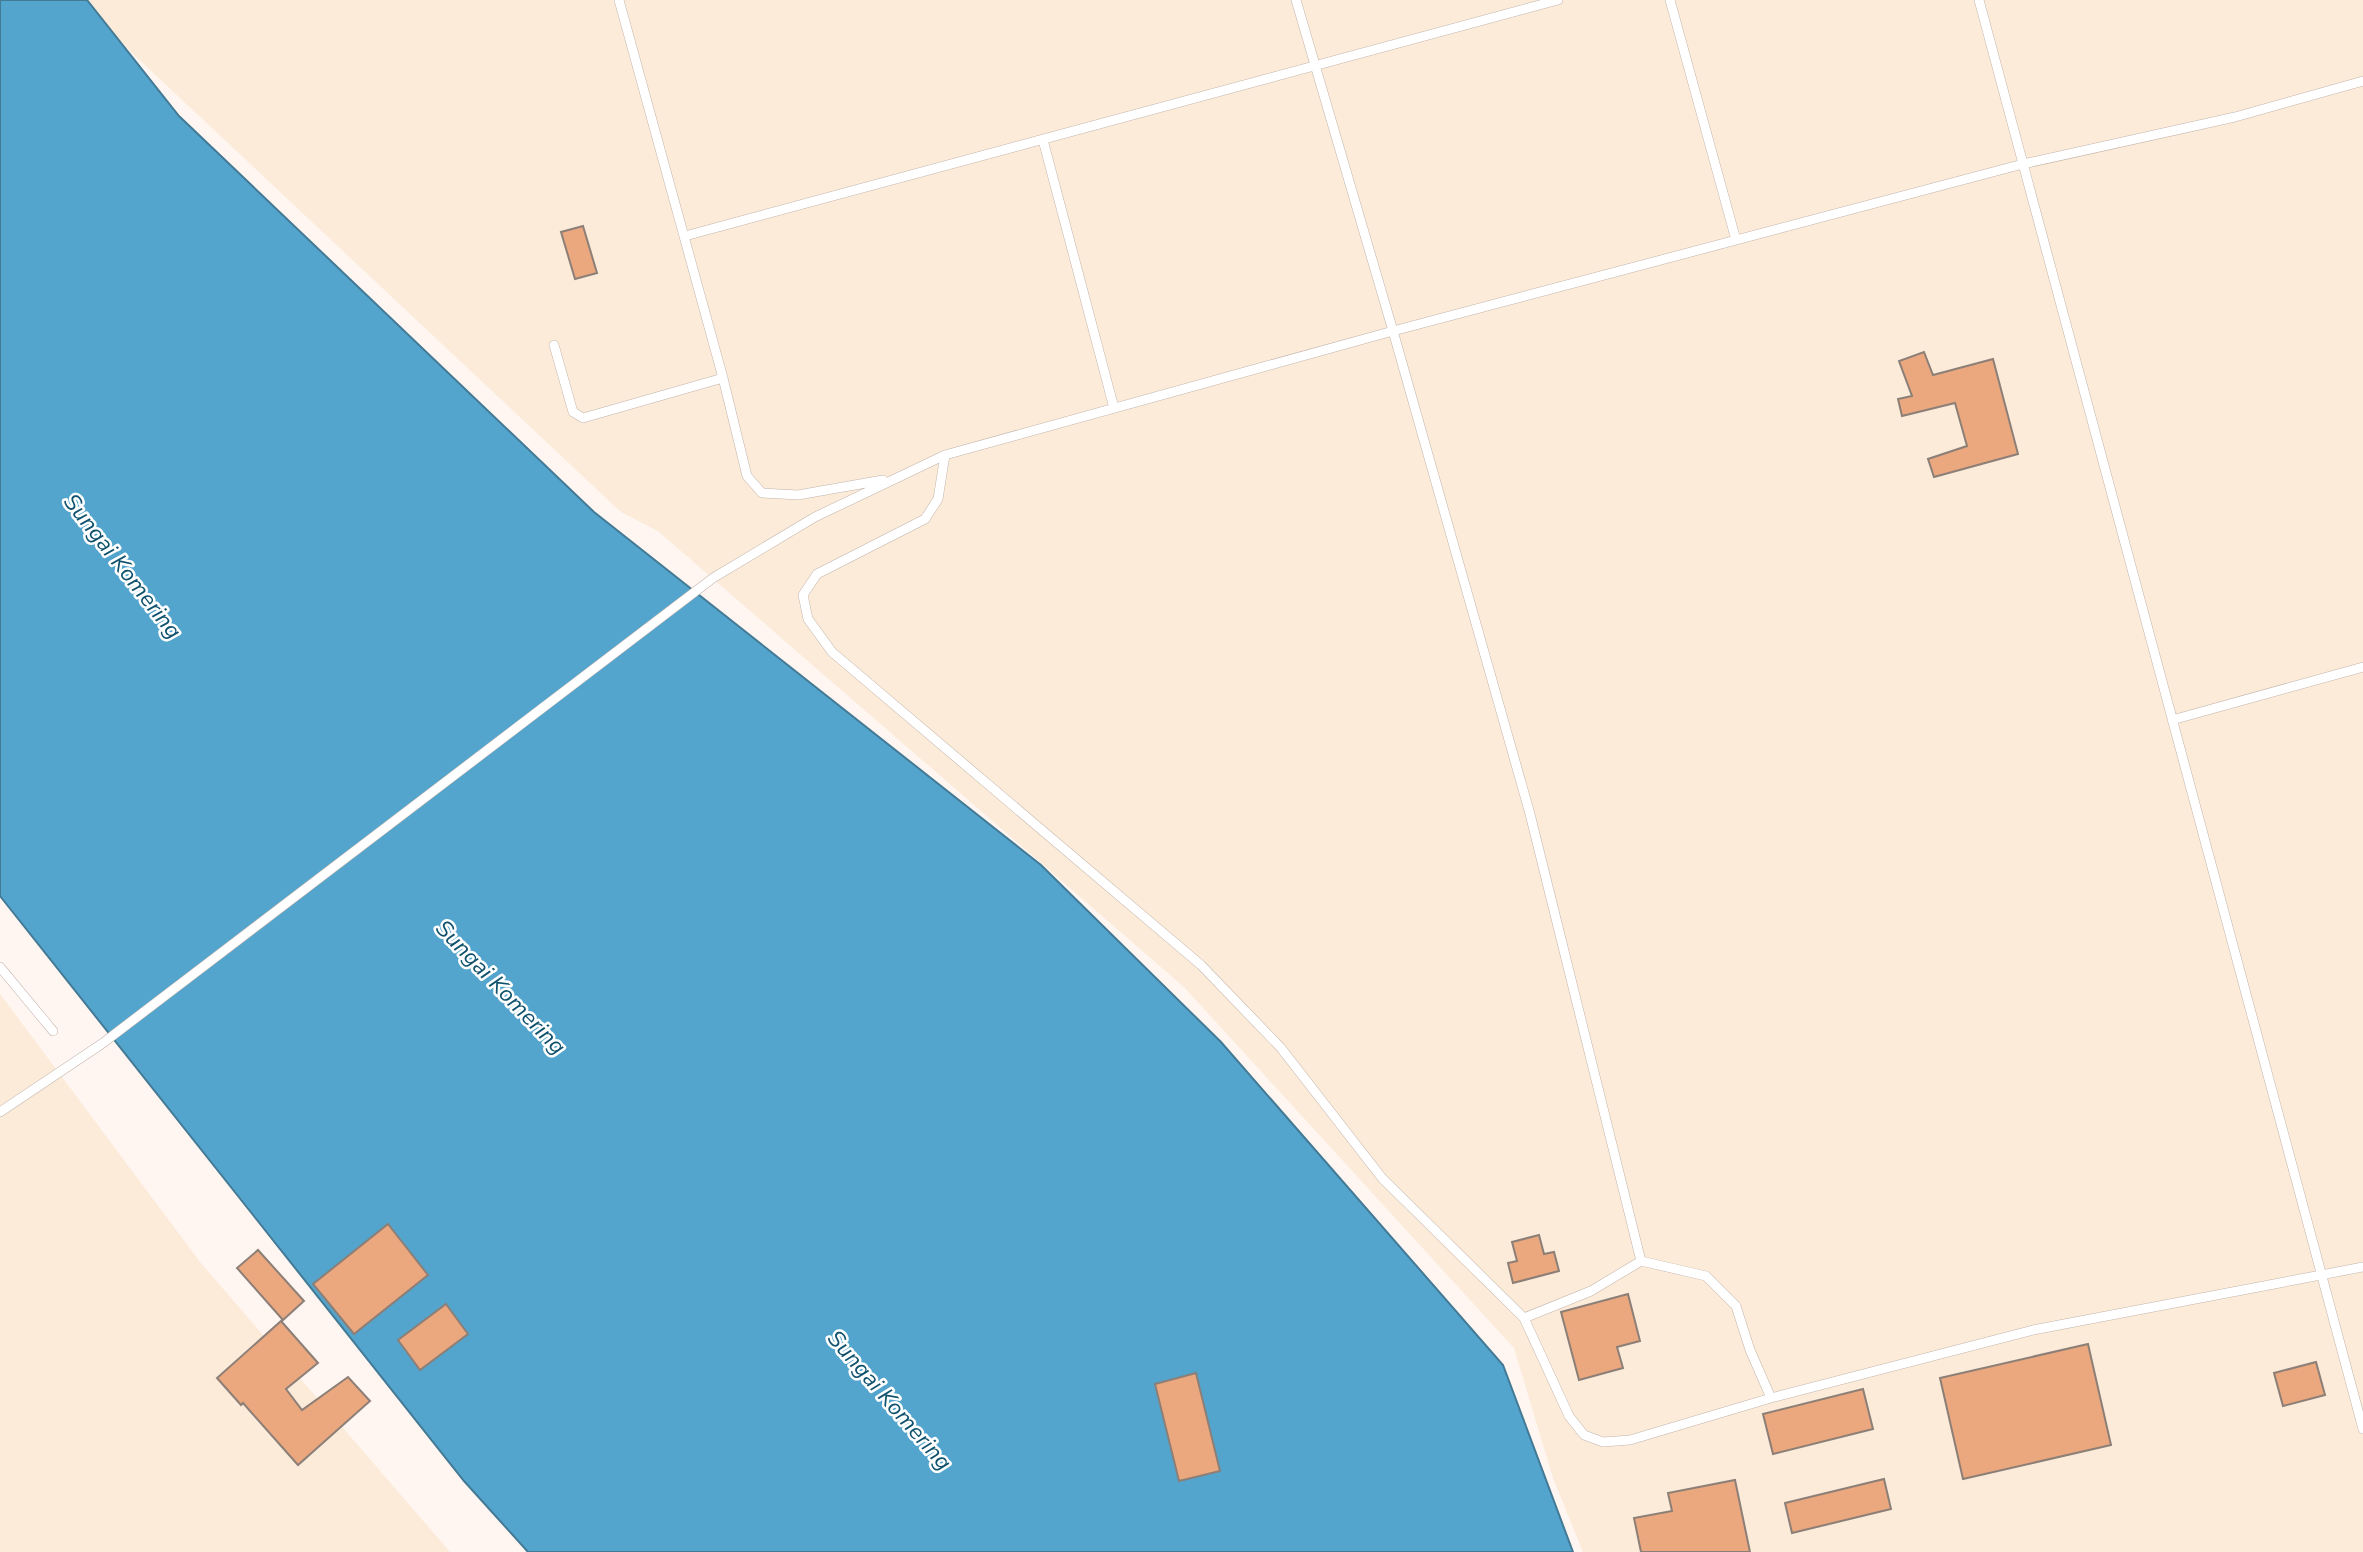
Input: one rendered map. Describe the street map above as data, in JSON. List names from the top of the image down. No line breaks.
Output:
{"water":["Sungai Komering"]}
